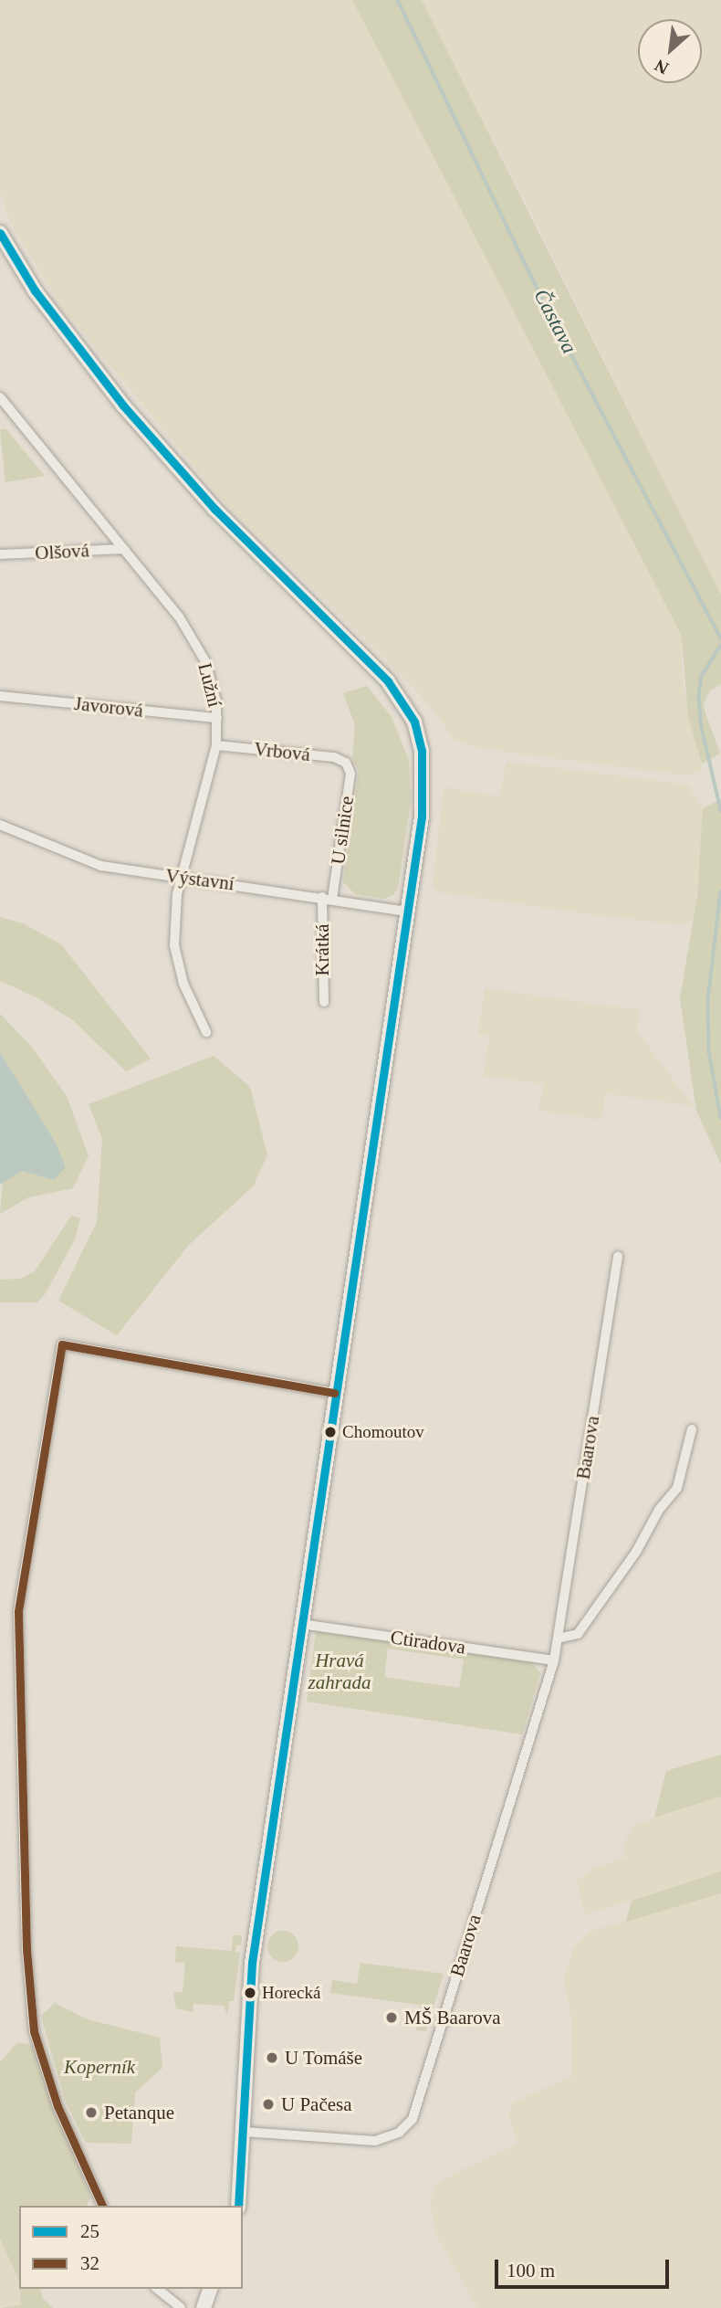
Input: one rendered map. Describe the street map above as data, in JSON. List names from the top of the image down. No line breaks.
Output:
{"streets":{"street":["Olšová","Lužní","Javorová","Vrbová","U silnice","Výstavní","Krátká","Baarova","Ctiradova"]},"crossings":[["Olšová","Lužní"],["Lužní","Javorová"],["Lužní","Vrbová"],["Lužní","Výstavní"],["Vrbová","U silnice"],["U silnice","Výstavní"],["U silnice","Krátká"],["Výstavní","Krátká"],["Baarova","Ctiradova"]],"water":["Častava"],"parks":["Hravá zahrada","Koperník"],"places":["Chomoutov","Horecká","MŠ Baarova","U Tomáše","U Pačesa","Petanque"],"lines":["transit line 25","transit line 32"],"legend":["25","32"],"scale_bar":"100 m","north":"bottom left"}
